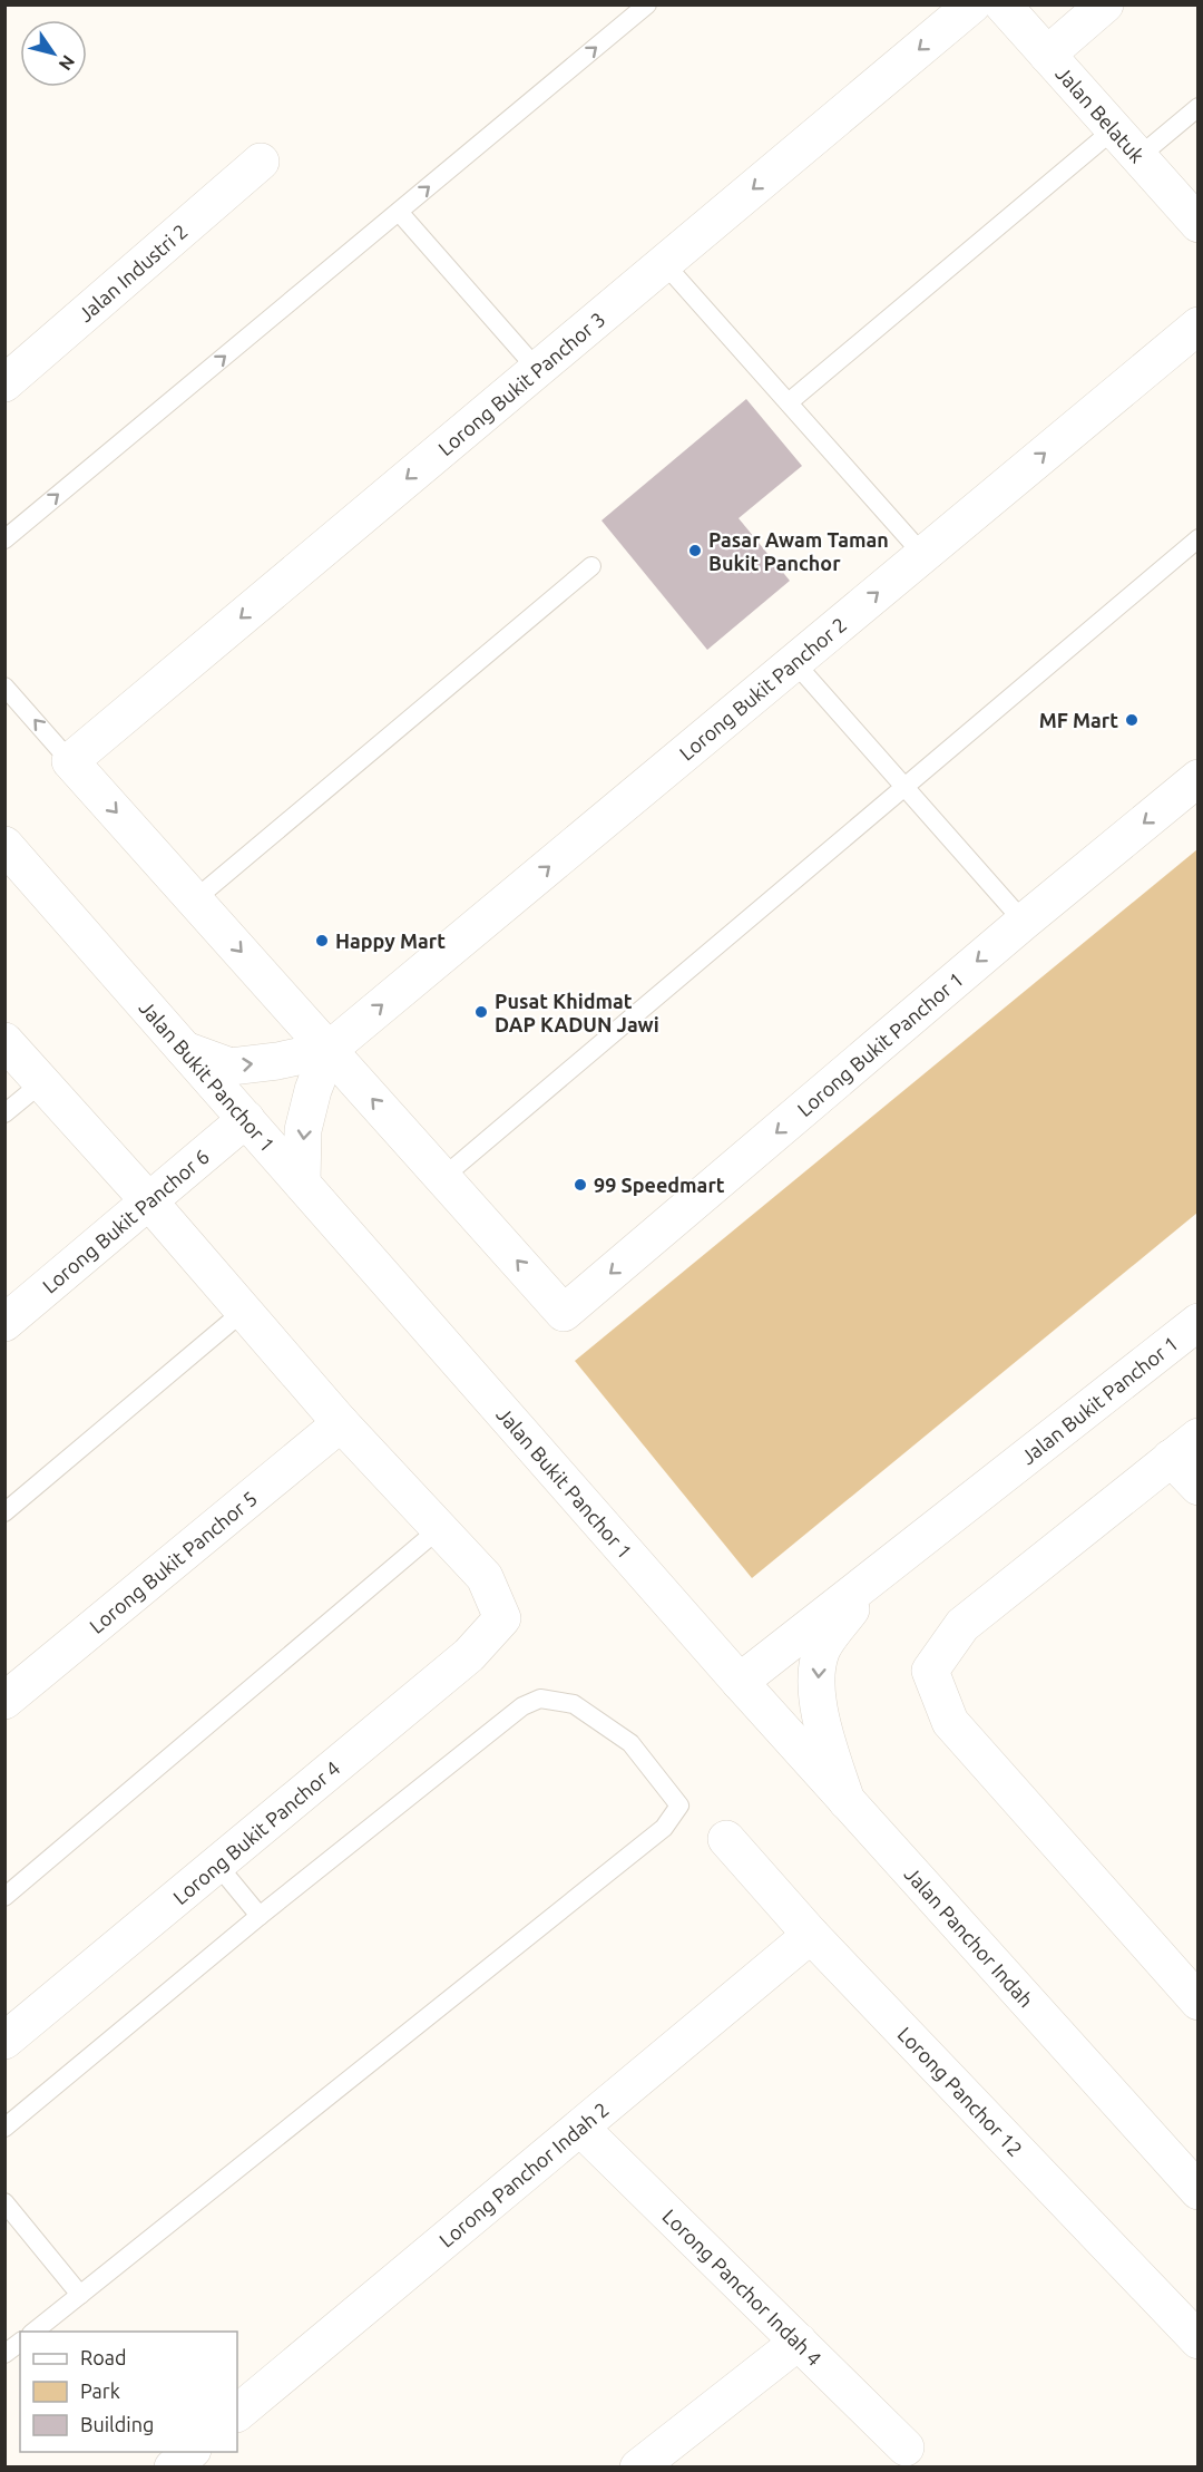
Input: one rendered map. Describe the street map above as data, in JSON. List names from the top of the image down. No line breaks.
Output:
{"streets":{"street":["Jalan Belatuk","Jalan Industri 2","Lorong Bukit Panchor 3","Lorong Bukit Panchor 2","Lorong Bukit Panchor 1","Jalan Bukit Panchor 1","Lorong Bukit Panchor 6","Lorong Bukit Panchor 5","Lorong Bukit Panchor 4","Jalan Panchor Indah","Lorong Panchor 12","Lorong Panchor Indah 2","Lorong Panchor Indah 4"]},"crossings":[["Jalan Bukit Panchor 1","Lorong Bukit Panchor 6"],["Jalan Bukit Panchor 1","Jalan Panchor Indah"],["Lorong Panchor 12","Lorong Panchor Indah 2"],["Lorong Panchor Indah 2","Lorong Panchor Indah 4"]],"one_way":["Lorong Bukit Panchor 3","Lorong Bukit Panchor 2","Lorong Bukit Panchor 1"],"places":["Pasar Awam Taman Bukit Panchor","MF Mart","Happy Mart","Pusat Khidmat DAP KADUN Jawi","99 Speedmart"],"legend":["Road","Park","Building"],"north":"bottom right"}
